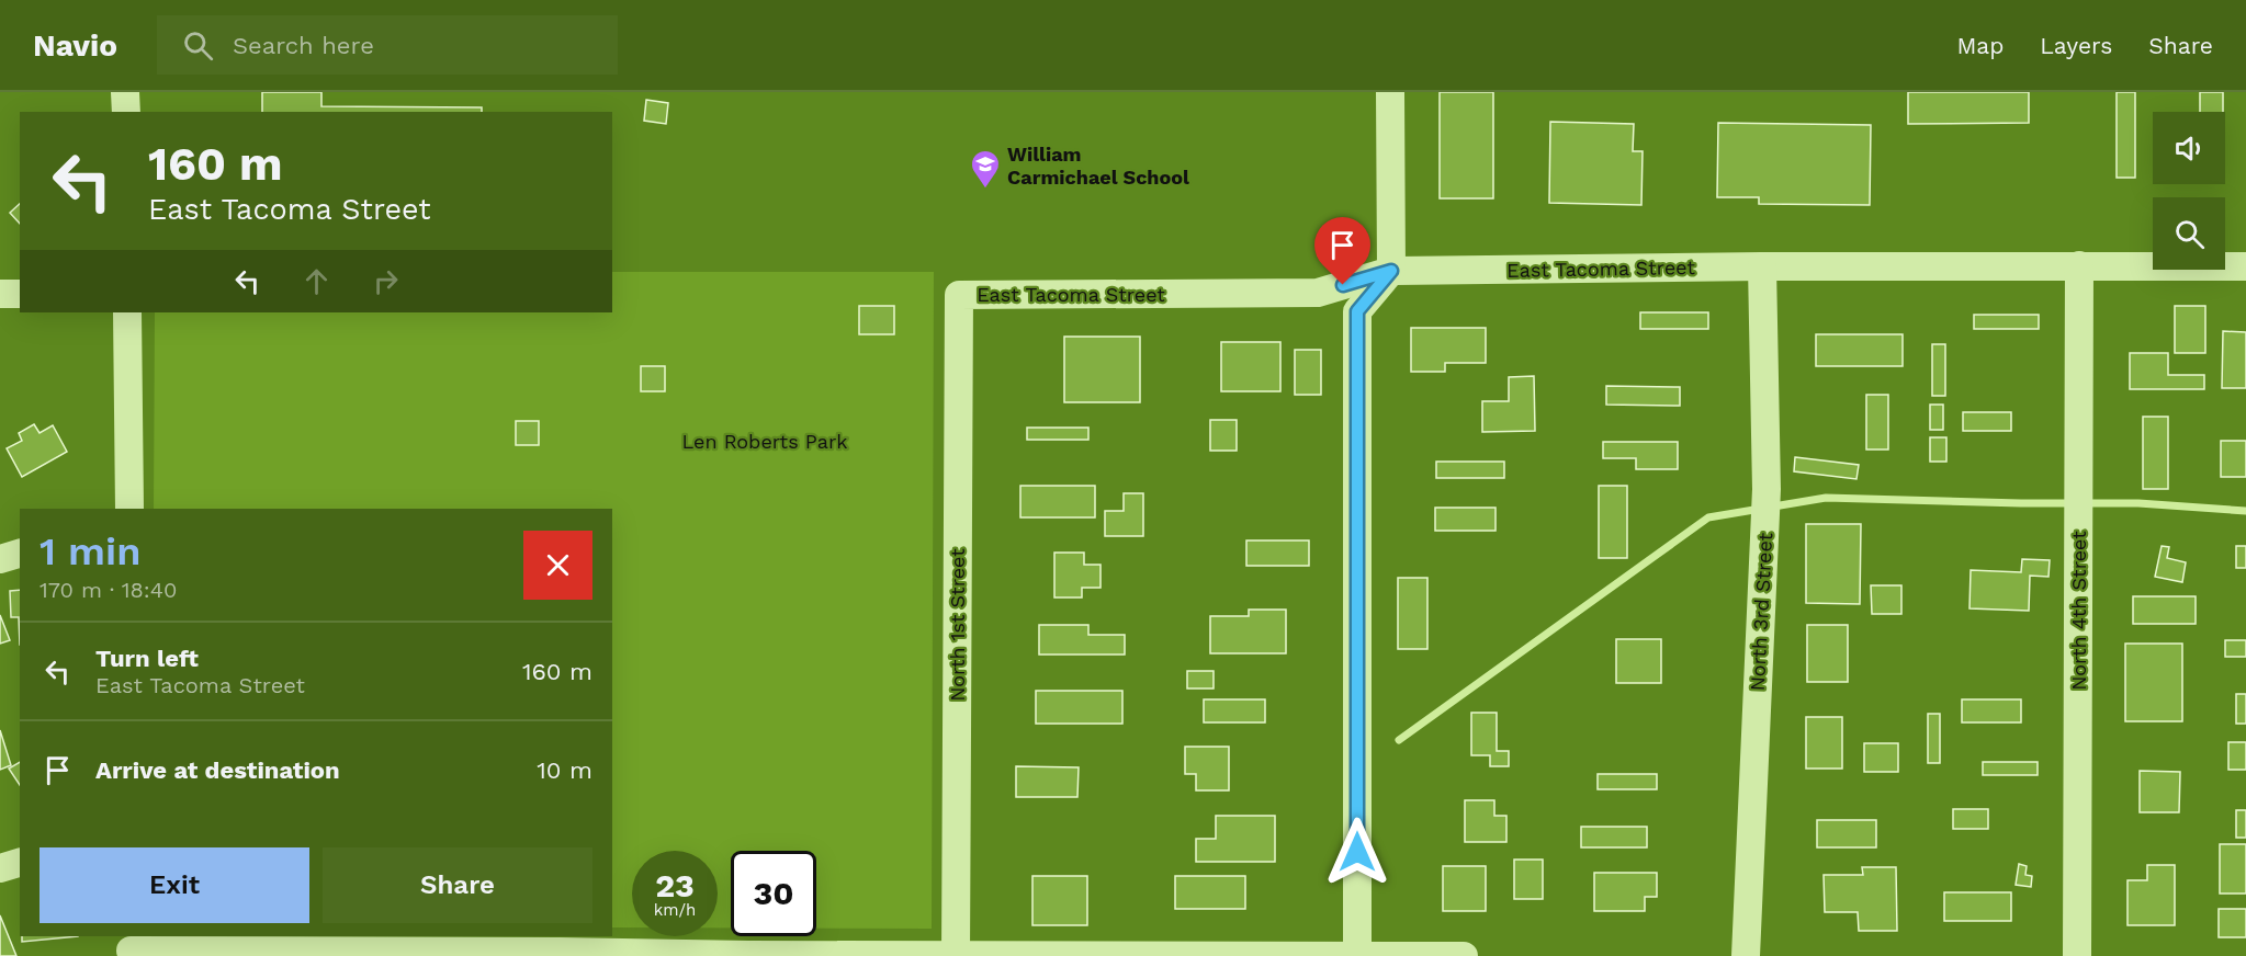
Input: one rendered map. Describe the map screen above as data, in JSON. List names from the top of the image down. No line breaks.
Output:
{"streets":{"street":["East Tacoma Street","North 4th Street","North 3rd Street","North 1st Street"]},"crossings":[["East Tacoma Street","North 4th Street"],["East Tacoma Street","North 3rd Street"],["East Tacoma Street","North 1st Street"]],"parks":["Len Roberts Park"],"places":{"school or university":["William Carmichael School"]},"page":{"header":"Navio","search":"Search here","nav":["Map","Layers","Share"],"turn":["160 m","East Tacoma Street"],"heading":["1 min","170 m · 18:40"],"list":[{"name":"Turn left","note":"East Tacoma Street","value":"160 m"},{"name":"Arrive at destination","value":"10 m"}],"buttons":["Exit","Share"],"speed":"23 km/h","limit":"30"}}
